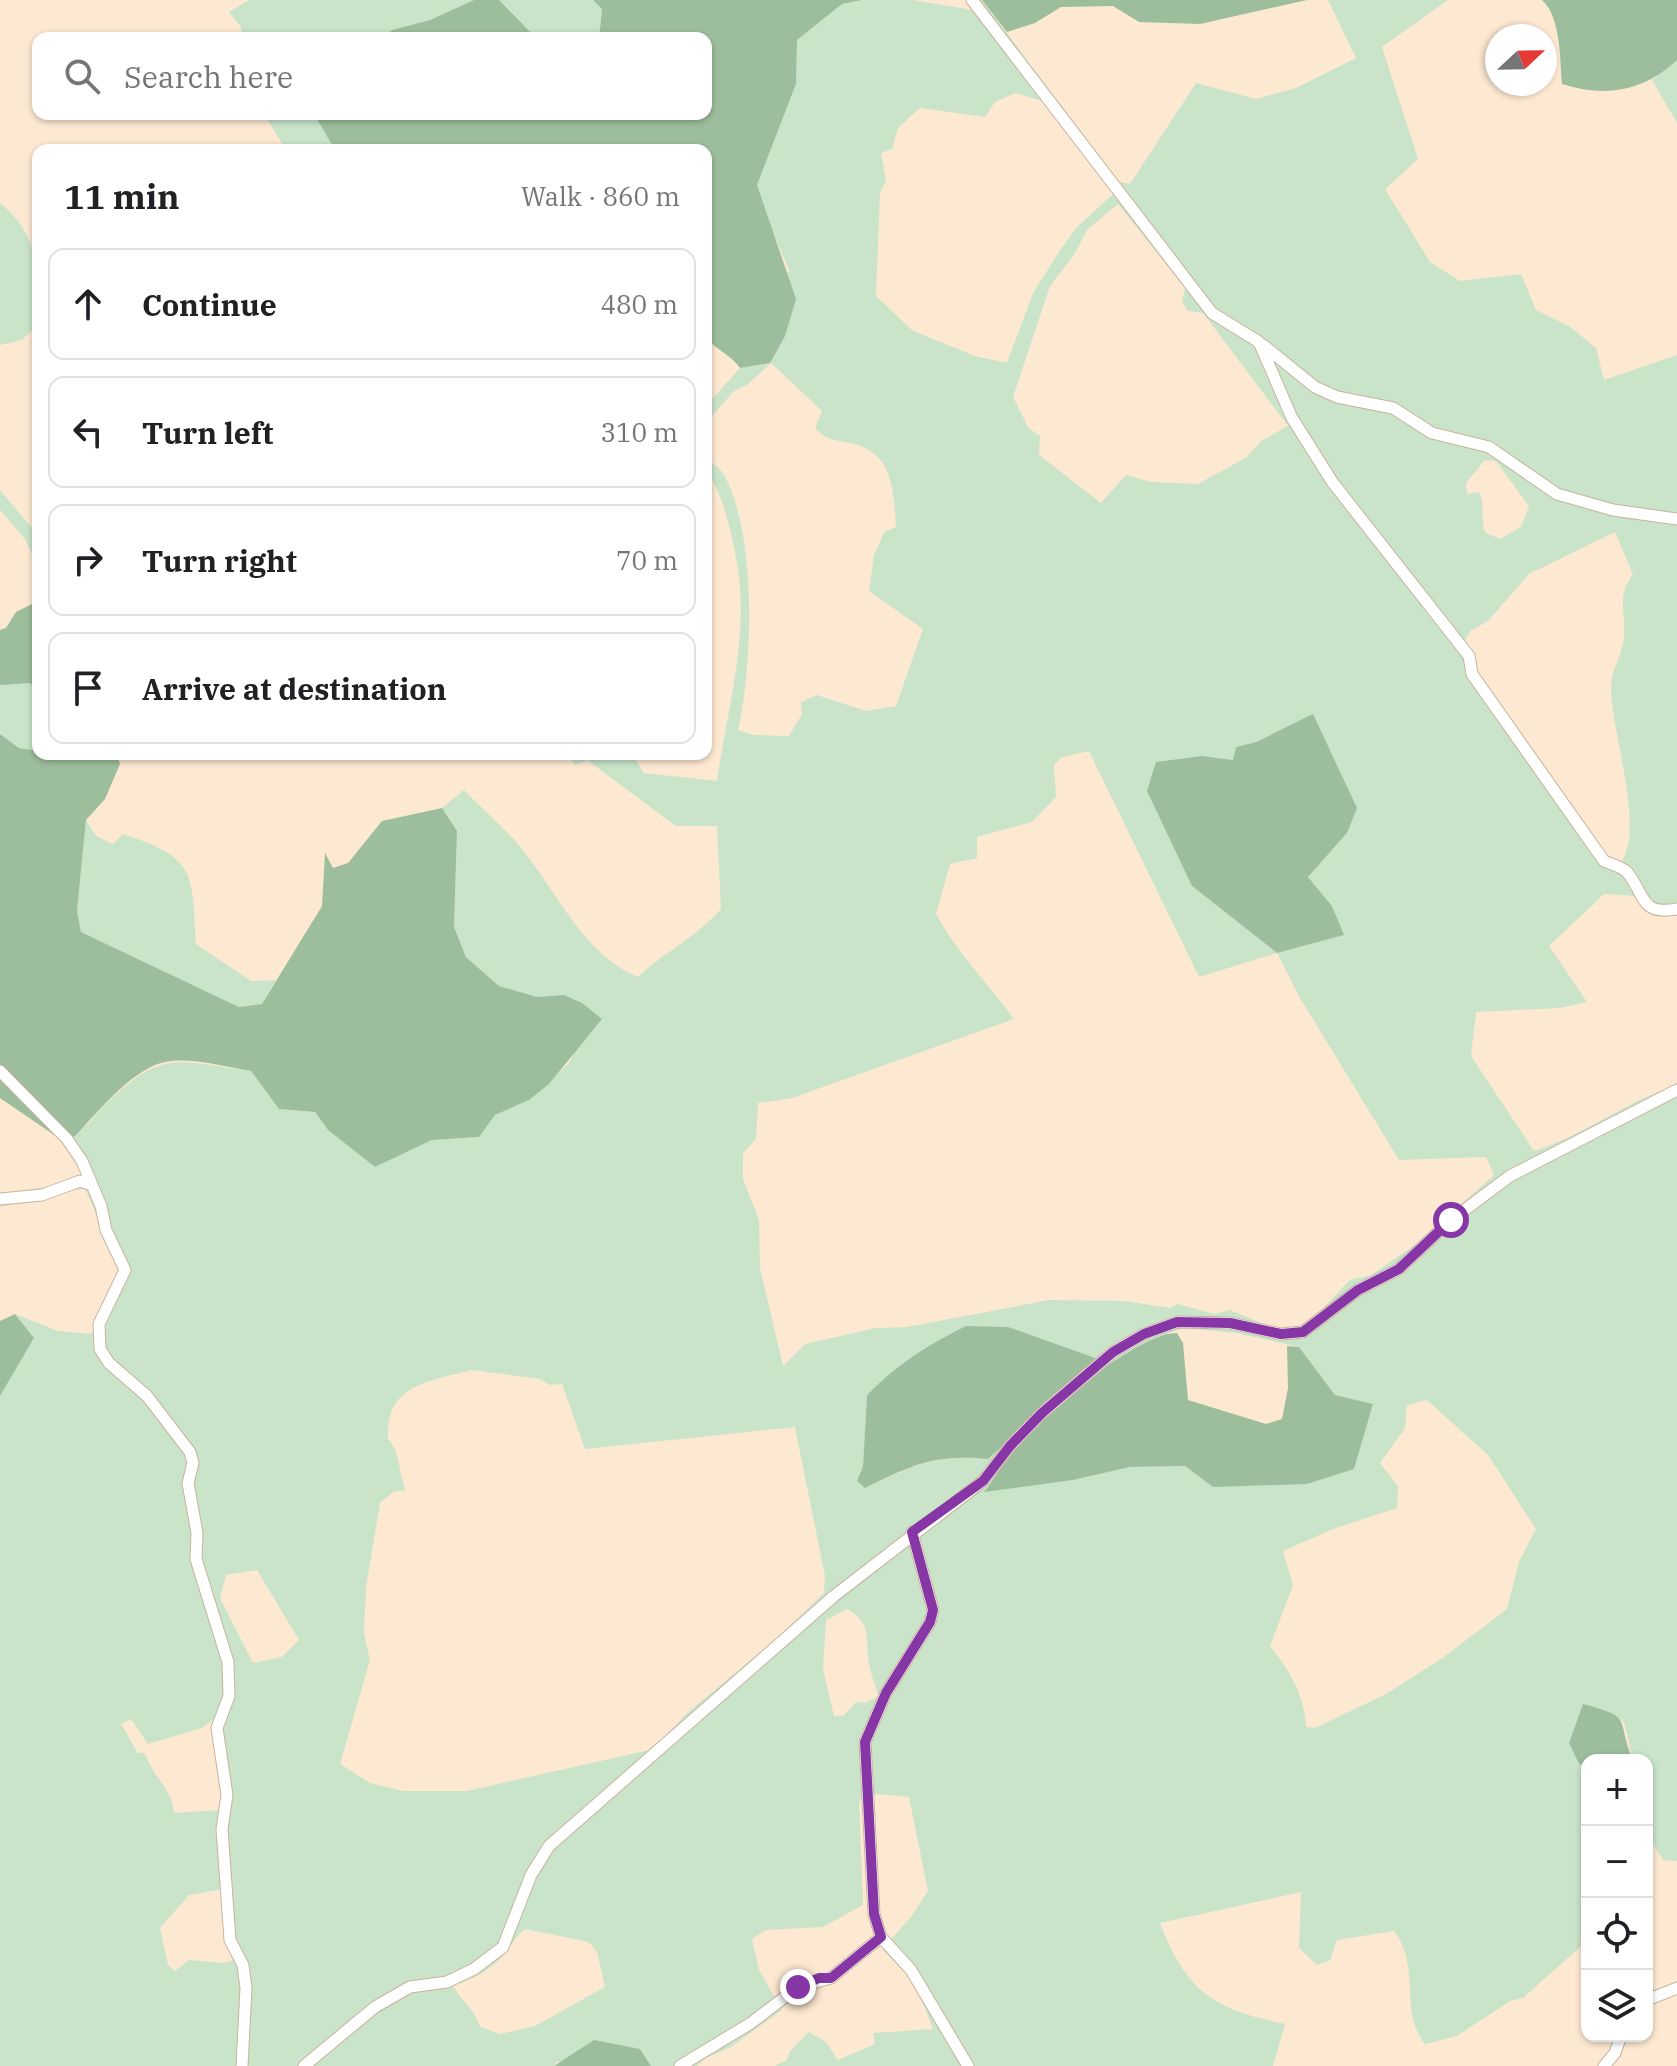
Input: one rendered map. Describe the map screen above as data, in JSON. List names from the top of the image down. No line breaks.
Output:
{"north":"right","page":{"search":"Search here","heading":["11 min","Walk · 860 m"],"list":[["Continue","480 m"],["Turn left","310 m"],["Turn right","70 m"],"Arrive at destination"],"map_buttons":["+","−"]}}
